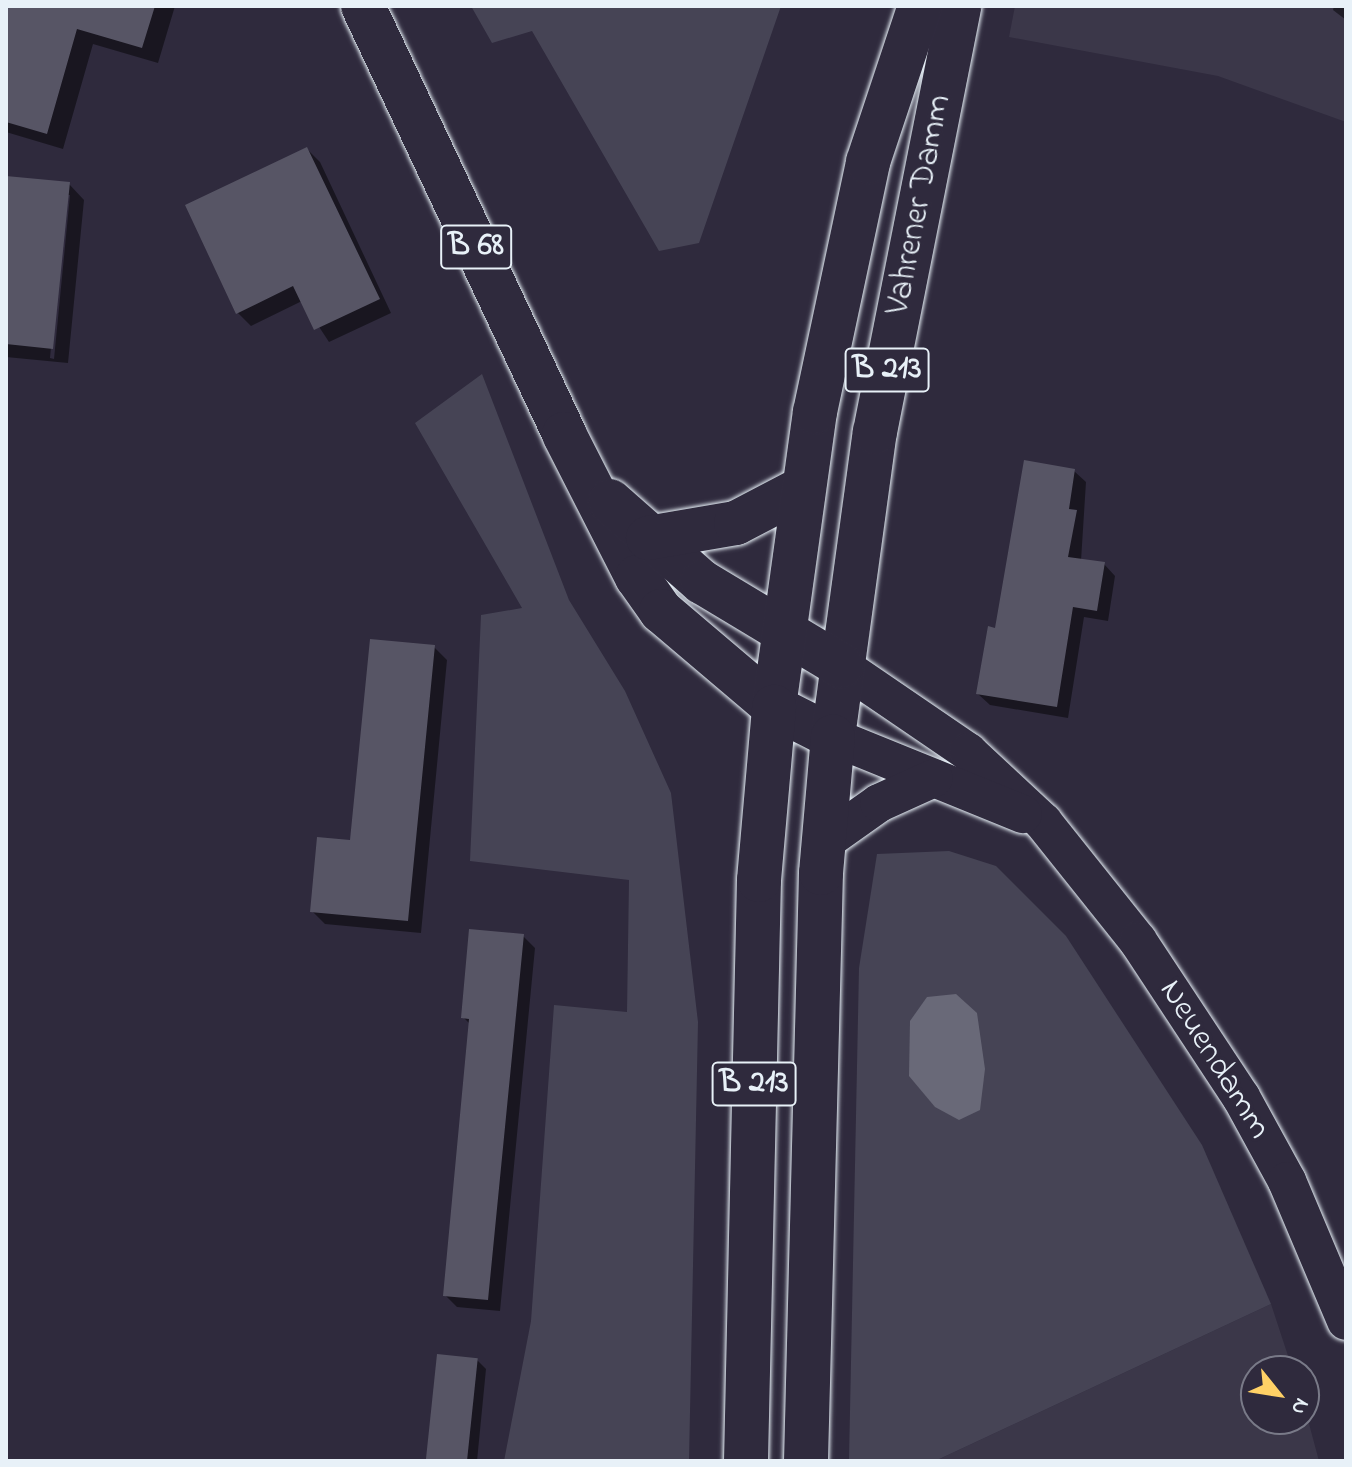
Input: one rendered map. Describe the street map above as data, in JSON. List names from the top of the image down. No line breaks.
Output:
{"streets":{"main road":["Vahrener Damm","B 68","B 213"],"street":["Neuendamm"]},"crossings":[["Vahrener Damm","B 68"],["Vahrener Damm","B 213"],["Vahrener Damm","Neuendamm"],["B 68","B 213"],["B 68","Neuendamm"],["B 213","Neuendamm"]],"north":"bottom right"}
